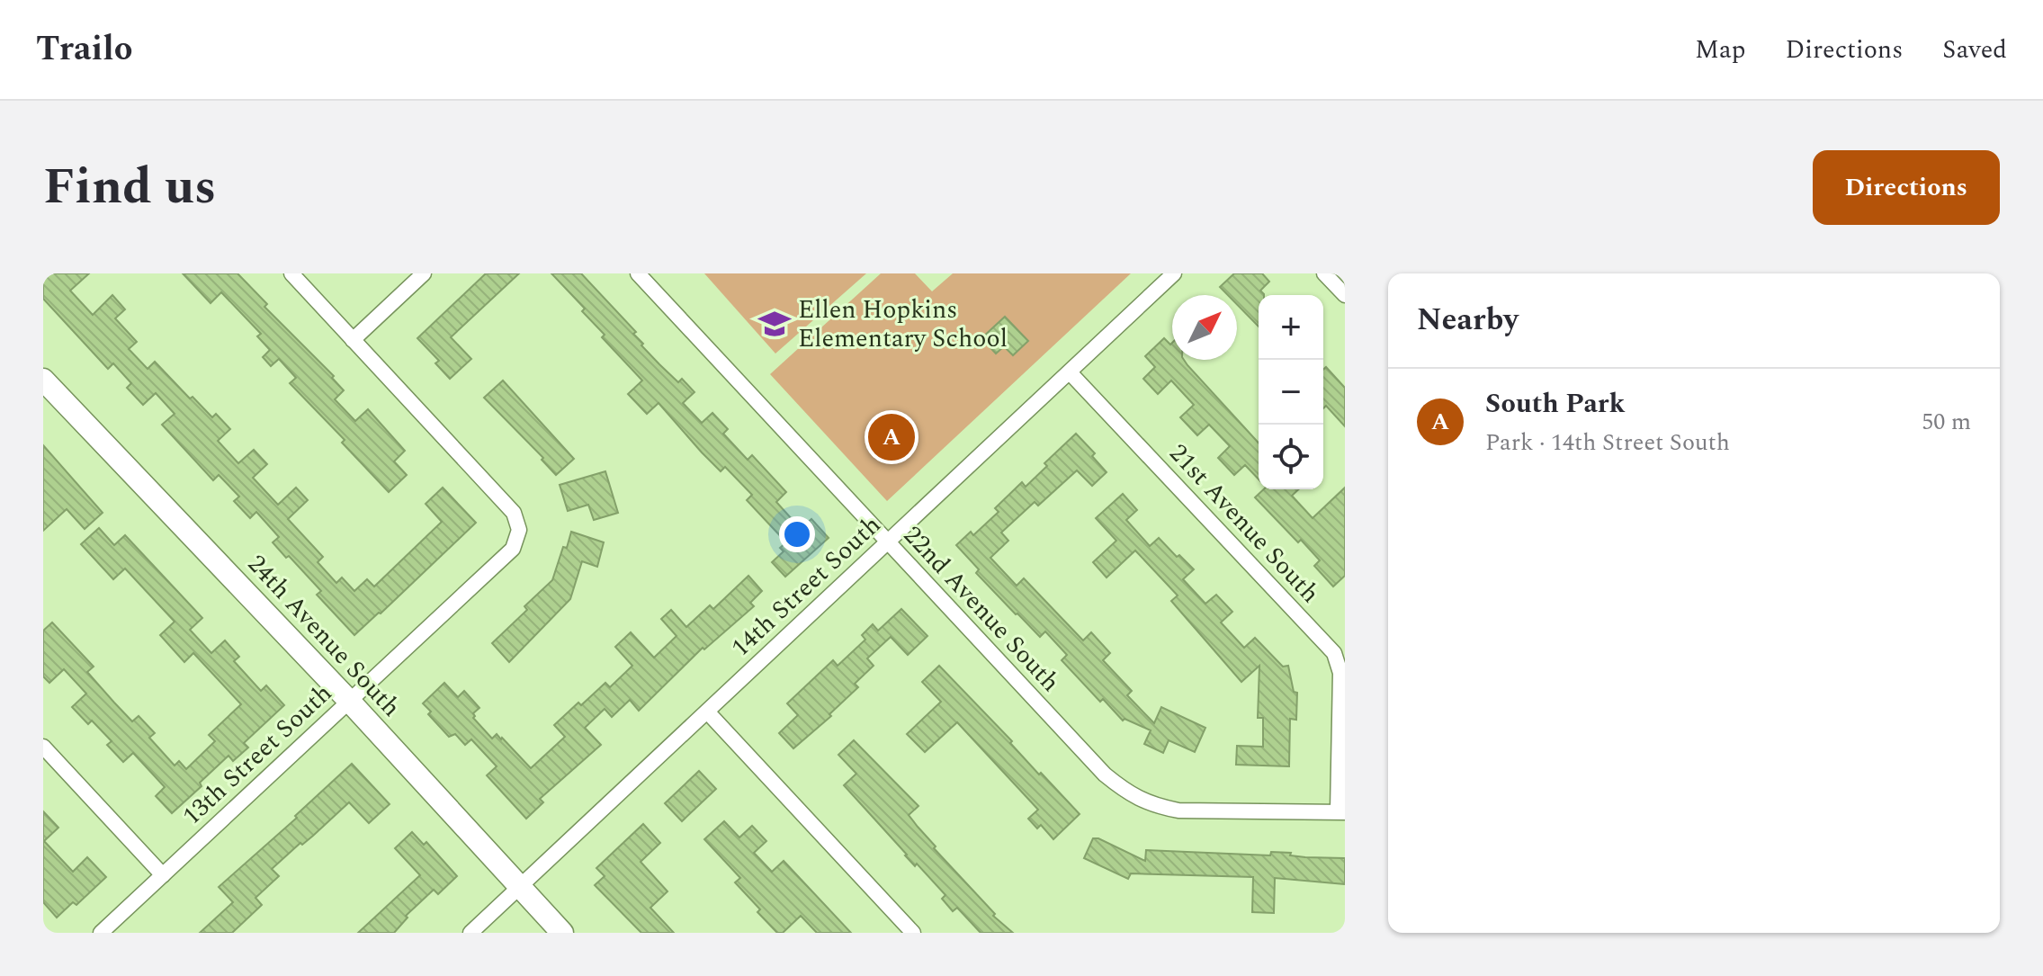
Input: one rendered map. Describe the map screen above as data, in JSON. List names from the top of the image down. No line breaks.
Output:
{"streets":{"street":["21st Avenue South","14th Street South","22nd Avenue South","24th Avenue South","13th Street South"]},"crossings":[["21st Avenue South","14th Street South"],["21st Avenue South","22nd Avenue South"],["14th Street South","22nd Avenue South"],["14th Street South","24th Avenue South"],["24th Avenue South","13th Street South"]],"places":{"school or university":["Ellen Hopkins Elementary School"]},"north":"top right","page":{"header":"Trailo","nav":["Map","Directions","Saved"],"title":"Find us","buttons":"Directions","heading":"Nearby","map_buttons":["+","−"],"list":[{"mark":"A","name":"South Park","note":"Park · 14th Street South","value":"50 m"}],"pins":"A"}}
